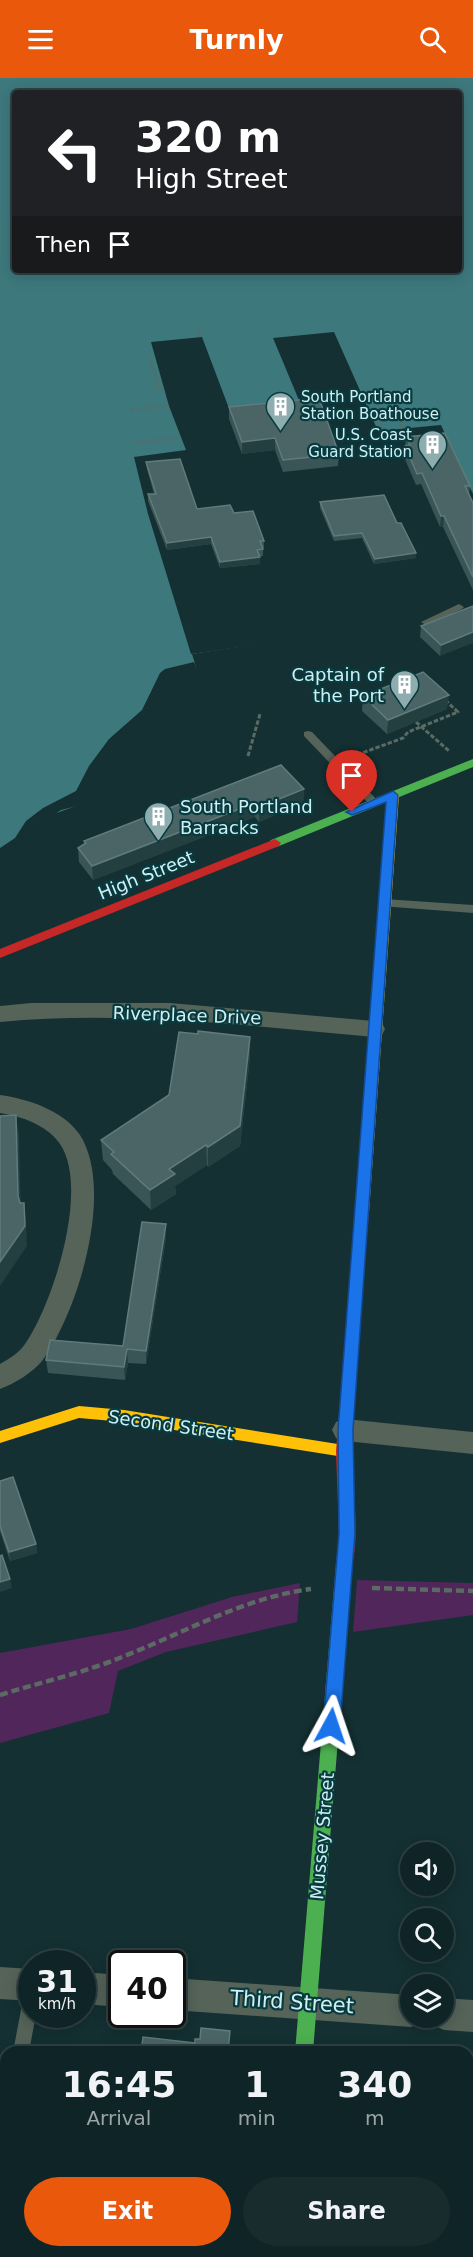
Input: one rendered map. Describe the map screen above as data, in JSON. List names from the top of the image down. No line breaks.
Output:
{"streets":{"street":["High Street","Riverplace Drive","Second Street","Mussey Street","Third Street"]},"crossings":[["High Street","Mussey Street"],["Riverplace Drive","Mussey Street"],["Second Street","Mussey Street"],["Mussey Street","Third Street"]],"places":{"building":["South Portland Station Boathouse","U.S. Coast Guard Station","Captain of the Port","South Portland Barracks"]},"page":{"header":"Turnly","turn":["320 m","High Street"],"then":"Then","speed":"31 km/h","limit":"40","eta":["16:45","Arrival","1","min","340","m"],"buttons":["Exit","Share"]}}
